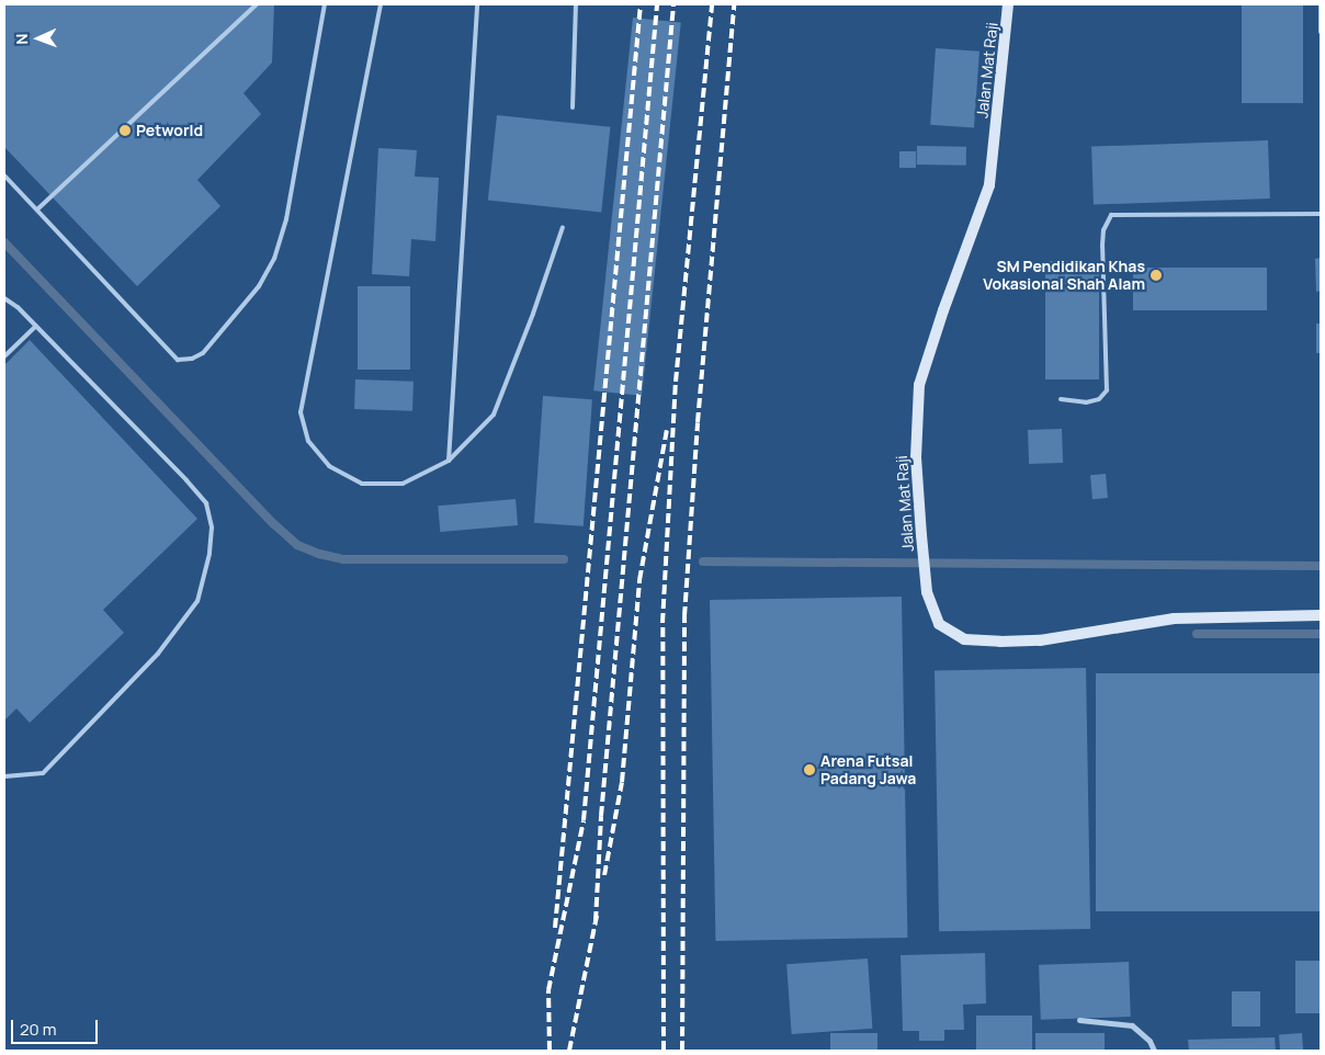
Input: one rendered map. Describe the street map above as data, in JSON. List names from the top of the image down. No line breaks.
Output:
{"streets":{"street":["Jalan Mat Raji"]},"places":["Petworld","SM Pendidikan Khas Vokasional Shah Alam","Arena Futsal Padang Jawa"],"scale_bar":"20 m","north":"left"}
